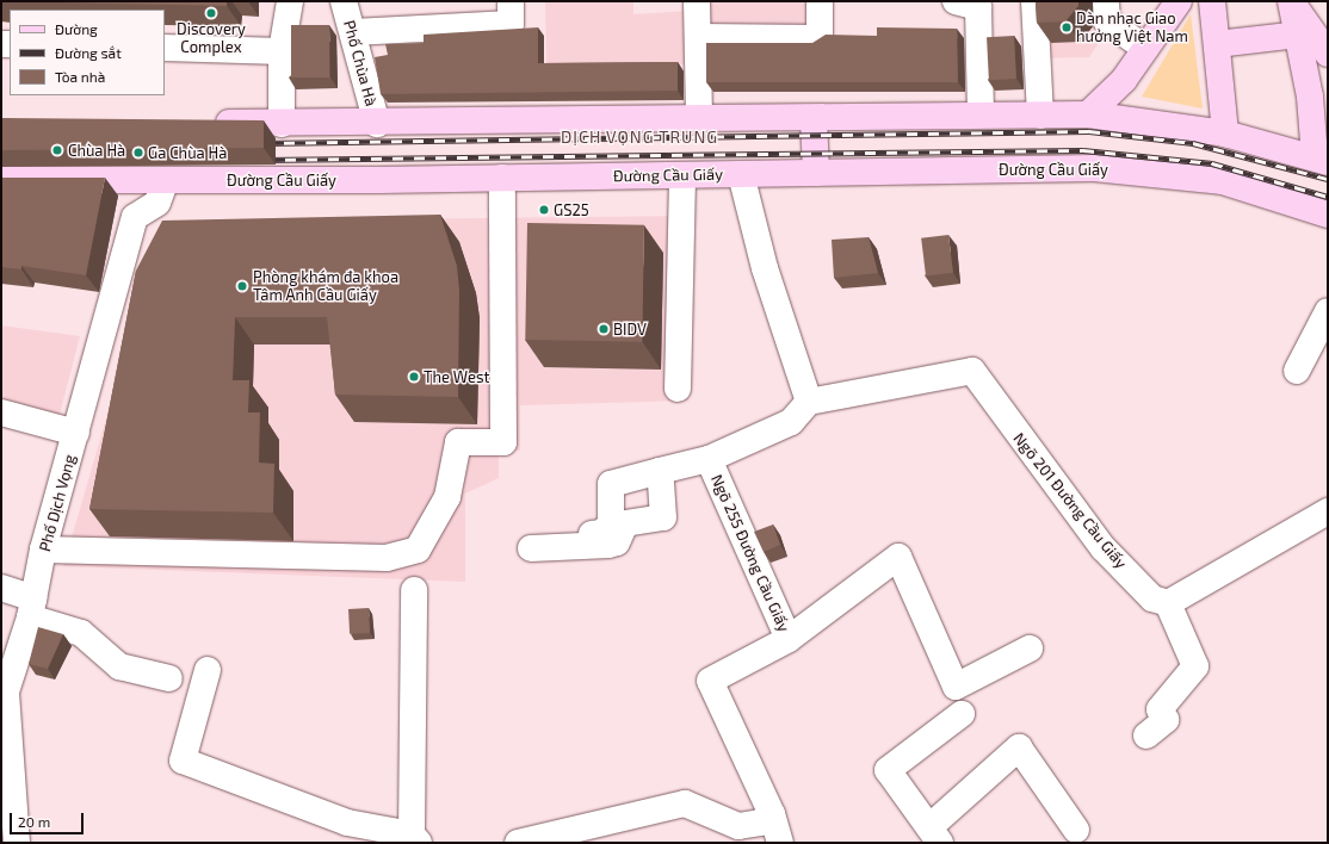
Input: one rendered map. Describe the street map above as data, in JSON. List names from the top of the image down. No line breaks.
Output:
{"streets":{"main road":["Đường Cầu Giấy"],"street":["Phố Chùa Hà","Ngõ 201 Đường Cầu Giấy","Phố Dịch Vọng","Ngõ 255 Đường Cầu Giấy"]},"crossings":[["Đường Cầu Giấy","Phố Dịch Vọng"],["Ngõ 201 Đường Cầu Giấy","Ngõ 255 Đường Cầu Giấy"]],"districts":["DỊCH VỌNG TRUNG"],"places":["Discovery Complex","Dàn nhạc Giao hưởng Việt Nam","Chùa Hà","Ga Chùa Hà","GS25","Phòng khám đa khoa Tâm Anh Cầu Giấy","BIDV","The West"],"legend":["Đường","Đường sắt","Tòa nhà"],"scale_bar":"20 m"}
